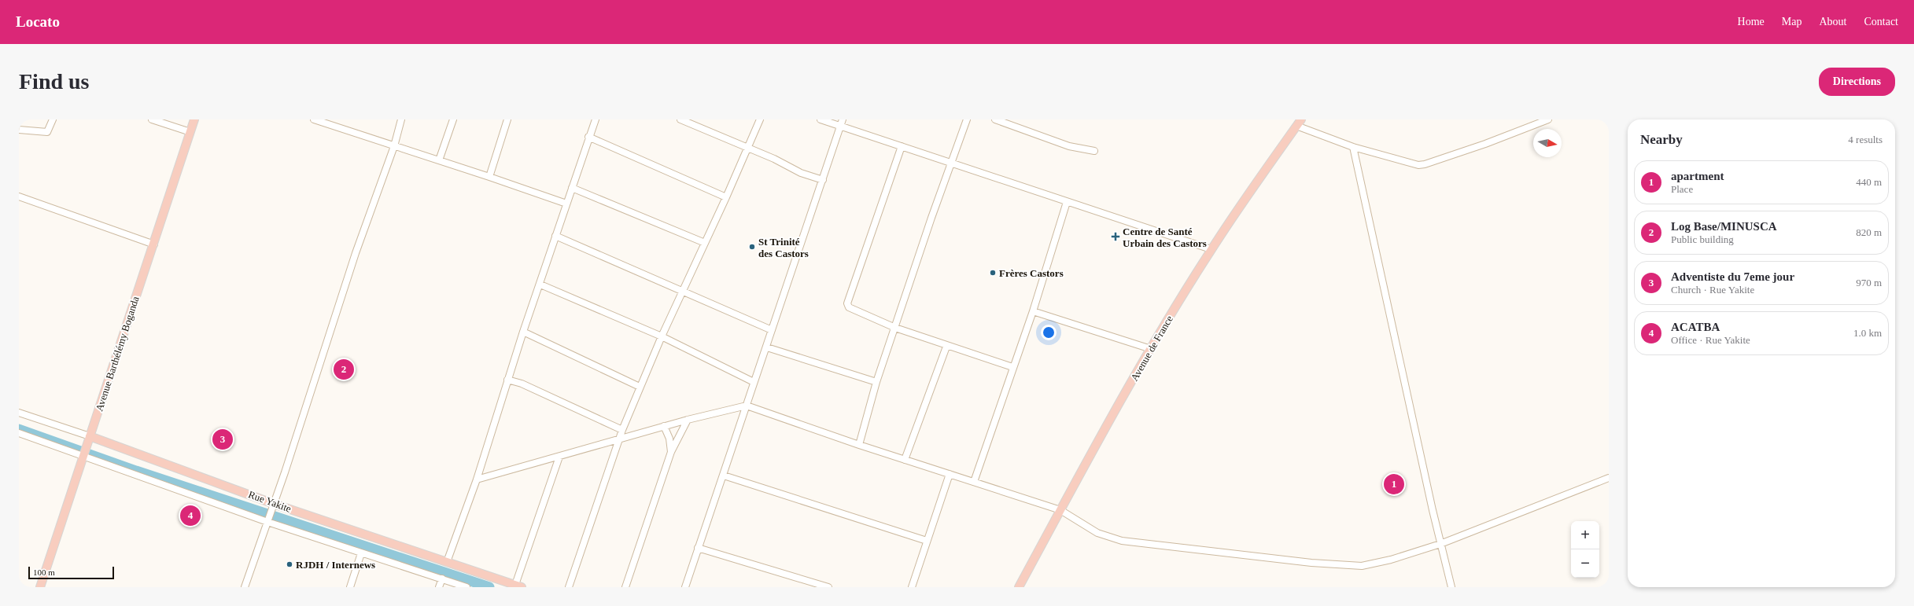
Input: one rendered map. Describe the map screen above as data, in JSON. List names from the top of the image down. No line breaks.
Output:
{"streets":{"main road":["Avenue de France","Avenue Barthélémy Boganda","Rue Yakite"]},"crossings":[["Avenue Barthélémy Boganda","Rue Yakite"]],"places":{"health":["Centre de Santé Urbain des Castors"],"other":["St Trinité des Castors","Frères Castors","RJDH / Internews"]},"scale_bar":"100 m","north":"right","page":{"header":"Locato","nav":["Home","Map","About","Contact"],"buttons":"Directions","title":"Find us","heading":["Nearby","4 results"],"list":[{"mark":"1","name":"apartment","note":"Place","value":"440 m"},{"mark":"2","name":"Log Base/MINUSCA","note":"Public building","value":"820 m"},{"mark":"3","name":"Adventiste du 7eme jour","note":"Church · Rue Yakite","value":"970 m"},{"mark":"4","name":"ACATBA","note":"Office · Rue Yakite","value":"1.0 km"}],"pins":["2","3","1","4"],"map_buttons":["+","−"],"scale":"100 m"}}
